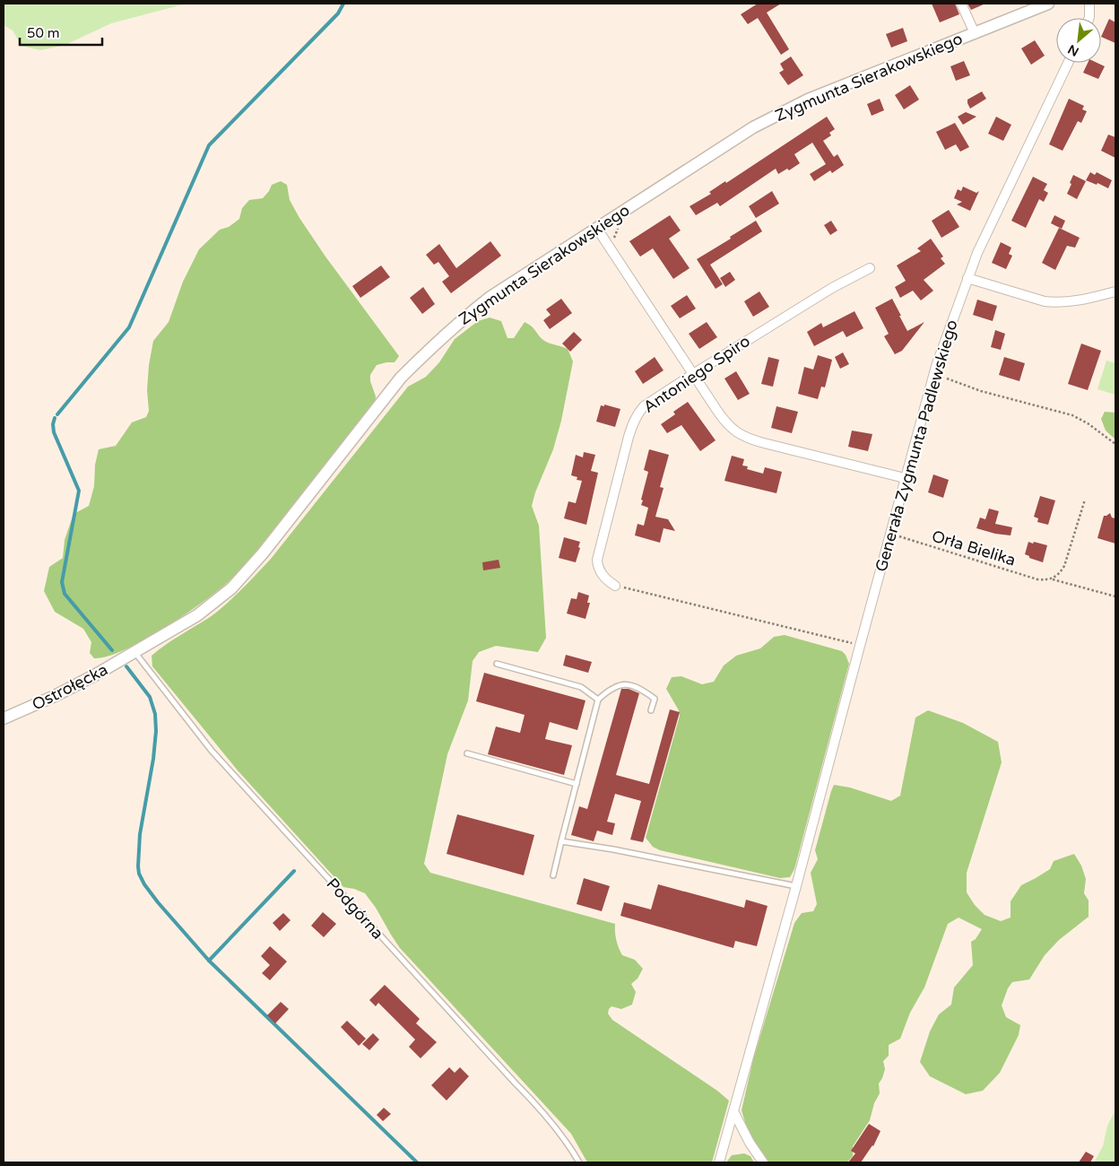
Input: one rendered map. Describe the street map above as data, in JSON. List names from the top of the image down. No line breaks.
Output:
{"streets":{"street":["Zygmunta Sierakowskiego","Antoniego Spiro","Generała Zygmunta Padlewskiego","Ostrołęcka"],"lane":["Podgórna"],"path":["Orła Bielika"]},"crossings":[["Zygmunta Sierakowskiego","Ostrołęcka"],["Zygmunta Sierakowskiego","Podgórna"],["Generała Zygmunta Padlewskiego","Orła Bielika"],["Ostrołęcka","Podgórna"]],"scale_bar":"50 m","north":"bottom left"}
